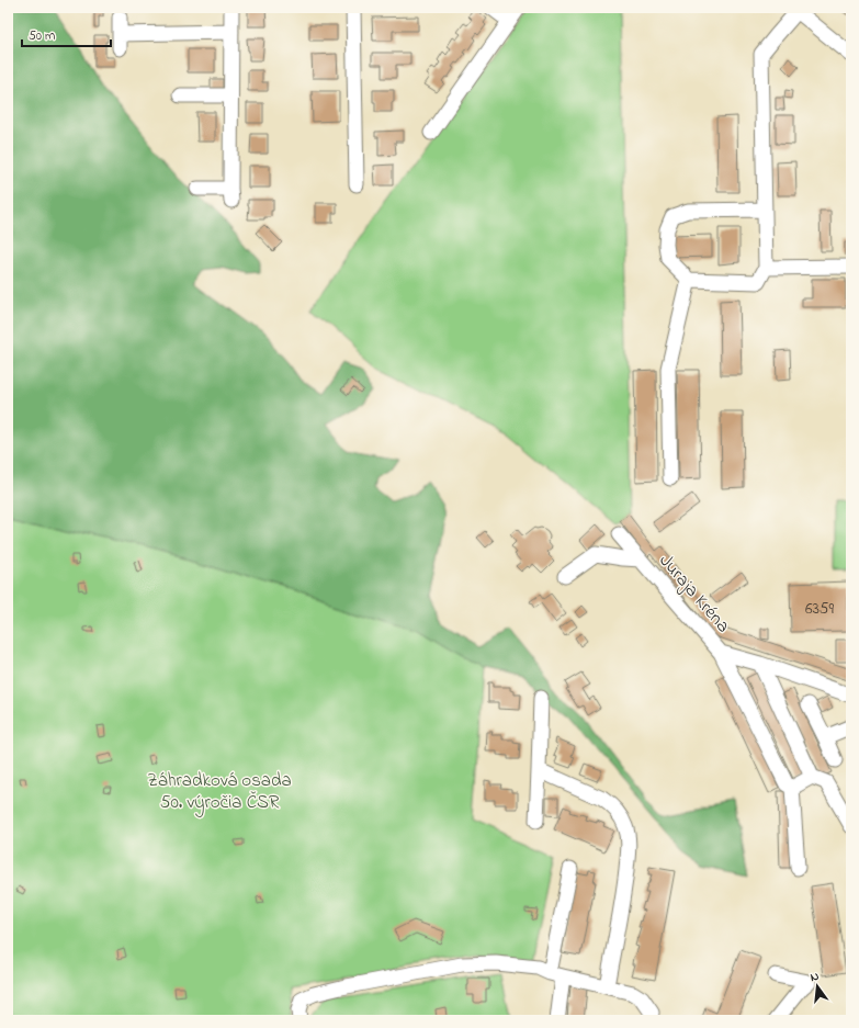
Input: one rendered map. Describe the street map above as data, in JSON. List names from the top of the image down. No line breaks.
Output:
{"streets":{"street":["Juraja Kréna"]},"parks":["Záhradková osada 50. výročia ČSR"],"house_numbers":["6359"],"scale_bar":"50 m","north":"top"}
